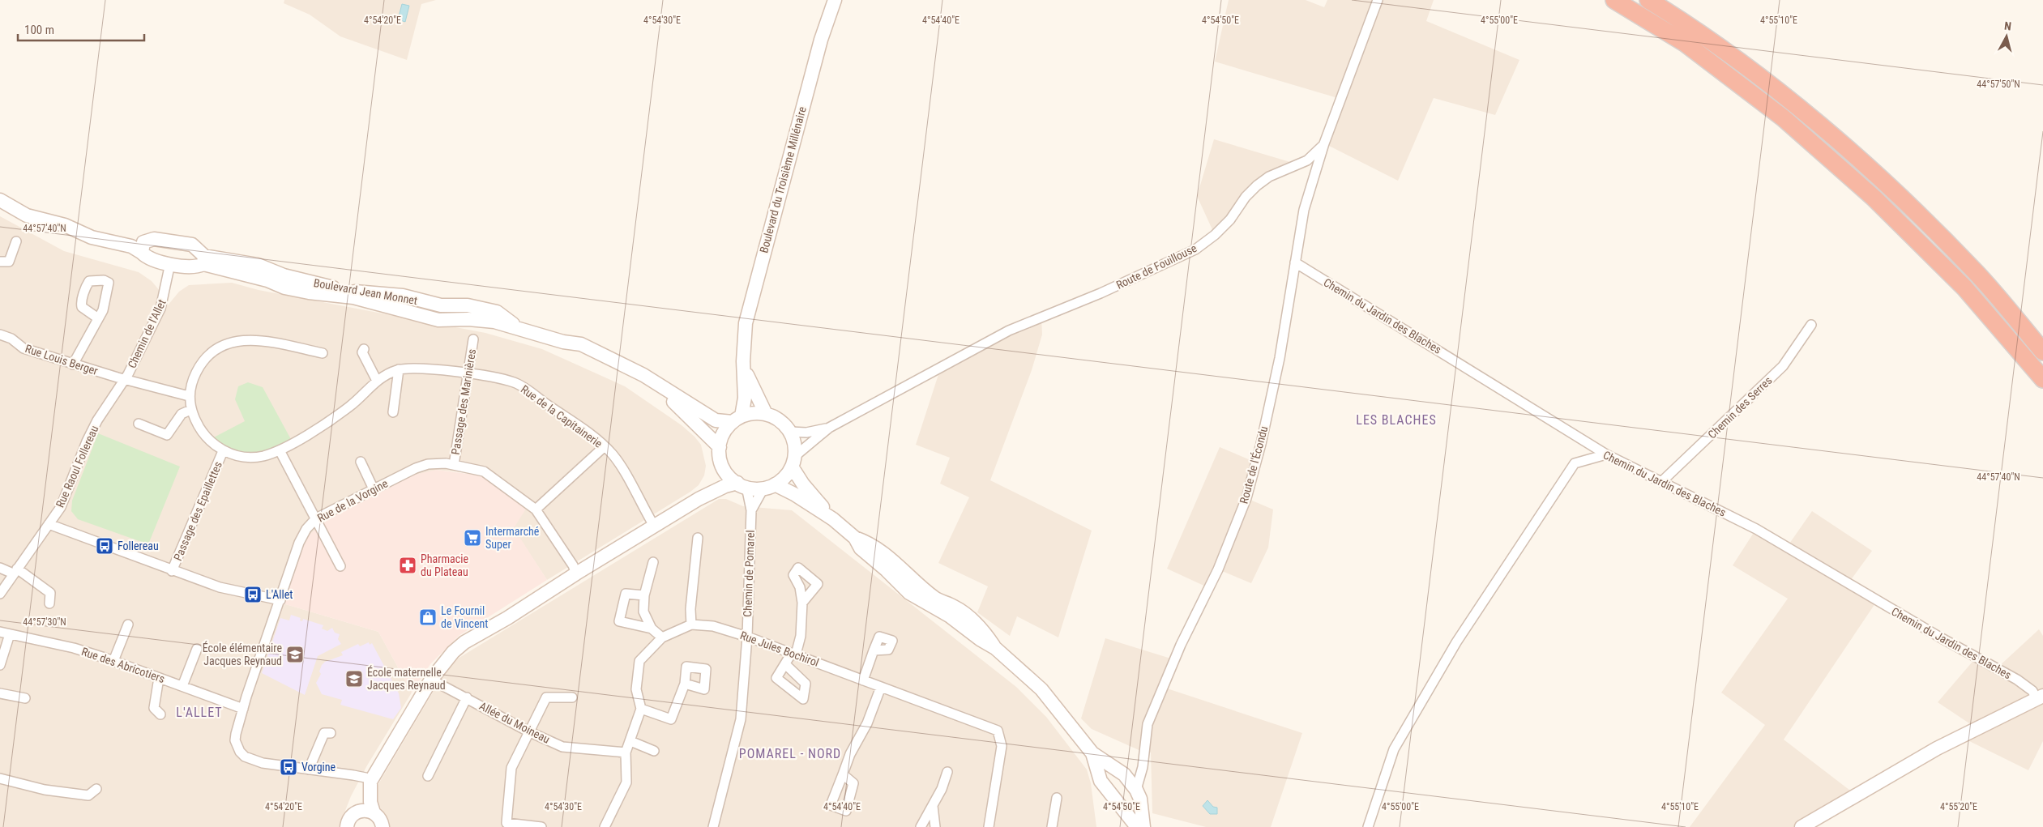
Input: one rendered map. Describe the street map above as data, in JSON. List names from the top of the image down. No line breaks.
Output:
{"streets":{"street":["Boulevard du Troisième Millénaire","Route de Fouillouse","Boulevard Jean Monnet","Chemin du Jardin des Blaches","Chemin de l'Allet","Rue Louis Berger","Passage des Marinières","Chemin des Serres","Rue de la Capitainerie","Route de l'Écondu","Rue Raoul Follereau","Rue de la Vorgine","Passage des Epaillettes","Chemin de Pomarel","Rue Jules Bochirol","Rue des Abricotiers","Allée du Moineau"]},"crossings":[["Boulevard du Troisième Millénaire","Route de Fouillouse"],["Boulevard du Troisième Millénaire","Boulevard Jean Monnet"],["Boulevard du Troisième Millénaire","Chemin de Pomarel"],["Route de Fouillouse","Boulevard Jean Monnet"],["Route de Fouillouse","Route de l'Écondu"],["Route de Fouillouse","Chemin de Pomarel"],["Boulevard Jean Monnet","Chemin de l'Allet"],["Boulevard Jean Monnet","Chemin de Pomarel"],["Chemin du Jardin des Blaches","Chemin des Serres"],["Chemin du Jardin des Blaches","Route de l'Écondu"],["Chemin de l'Allet","Rue Louis Berger"],["Chemin de l'Allet","Rue Raoul Follereau"],["Rue Louis Berger","Rue Raoul Follereau"],["Passage des Marinières","Rue de la Capitainerie"],["Passage des Marinières","Rue de la Vorgine"],["Rue de la Capitainerie","Passage des Epaillettes"],["Rue de la Vorgine","Rue des Abricotiers"],["Chemin de Pomarel","Rue Jules Bochirol"]],"districts":["LES BLACHES","L'ALLET","POMAREL - NORD"],"places":{"supermarket":["Intermarché Super"],"bus stop":["Follereau","L'Allet","Vorgine"],"pharmacy":["Pharmacie du Plateau"],"shop":["Le Fournil de Vincent"],"school or university":["École élémentaire Jacques Reynaud","École maternelle Jacques Reynaud"]},"scale_bar":"100 m","north":"top","coordinates":["4°54'20\"E","4°54'30\"E","4°54'40\"E","4°54'50\"E","4°55'00\"E","4°55'10\"E","44°57'50\"N","44°57'40\"N","44°57'30\"N","4°55'20\"E"]}
